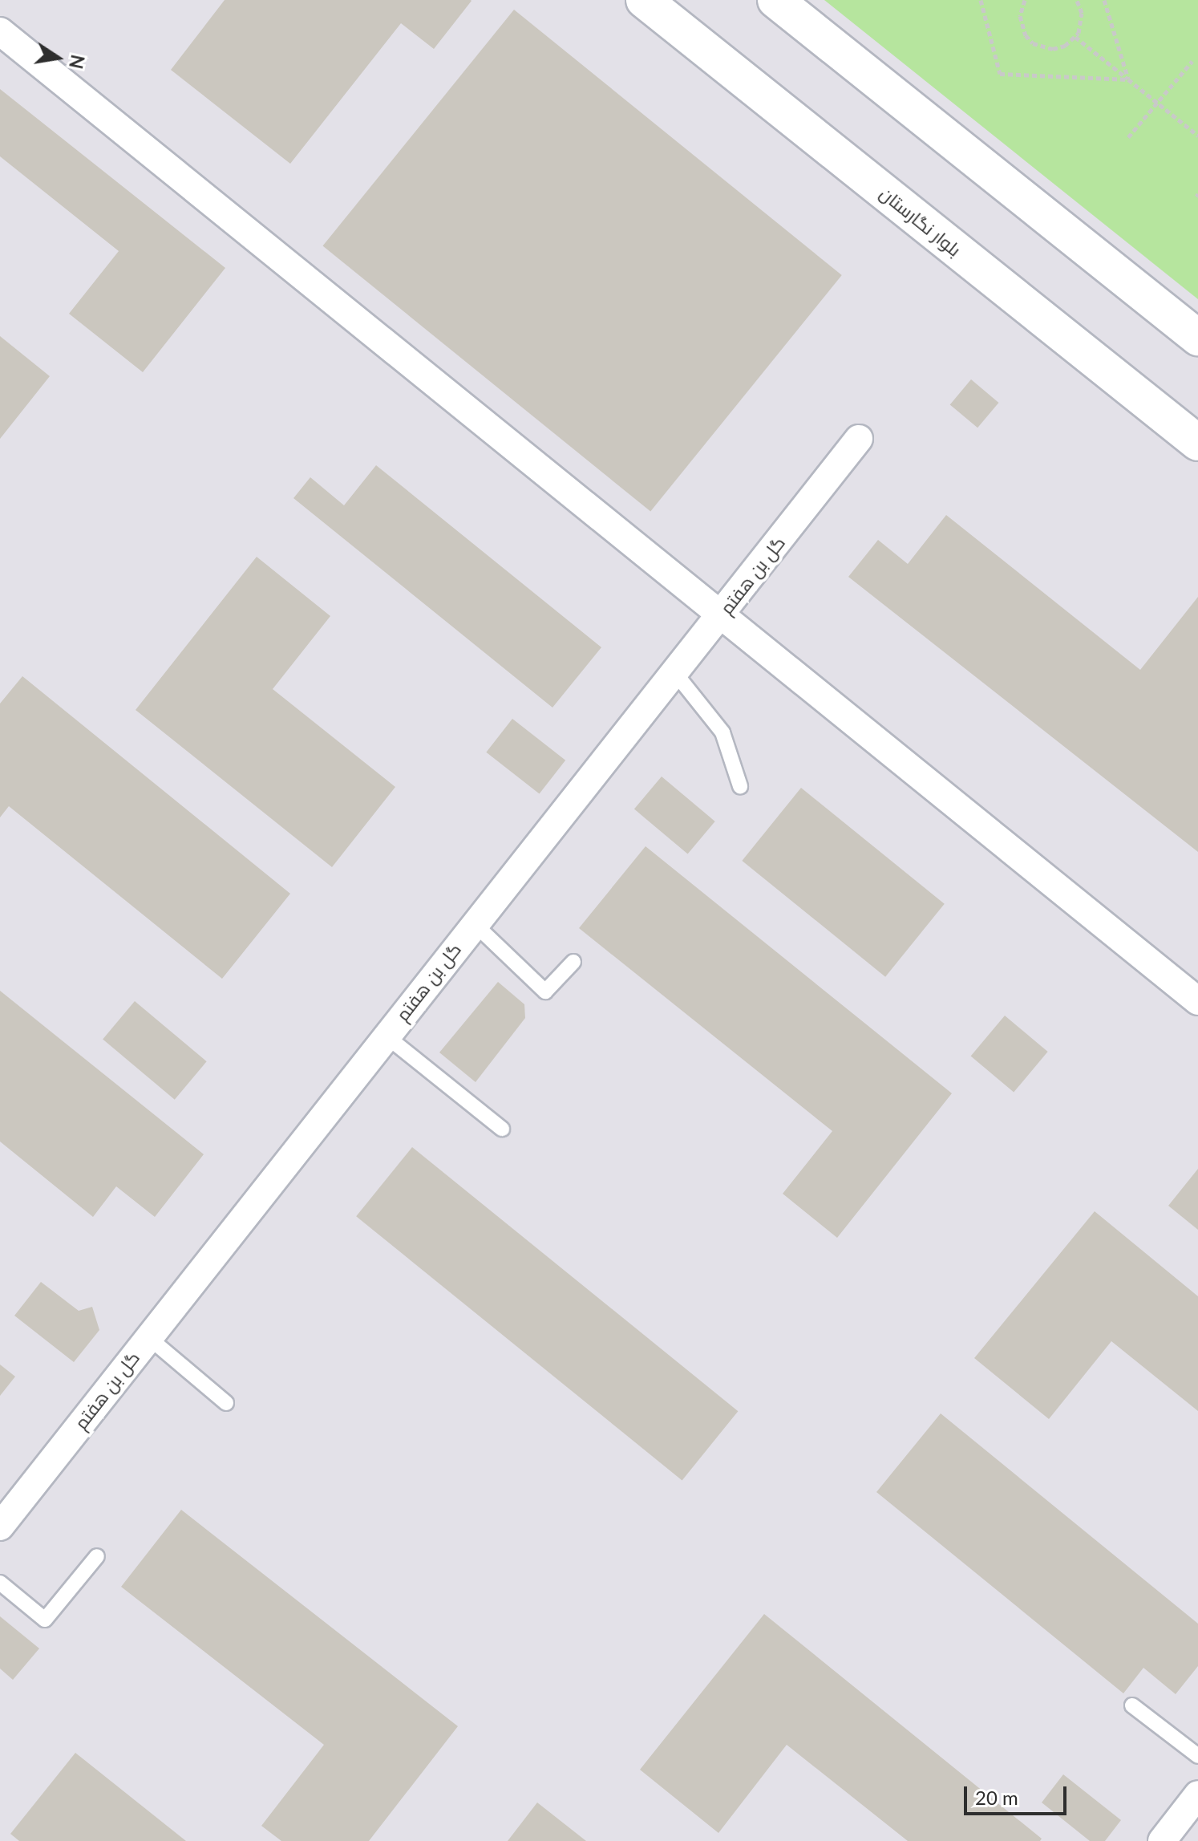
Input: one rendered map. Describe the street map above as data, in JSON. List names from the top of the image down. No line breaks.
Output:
{"streets":{"street":["بلوار نگارستان","گل بن هفتم"]},"scale_bar":"20 m","north":"right"}
